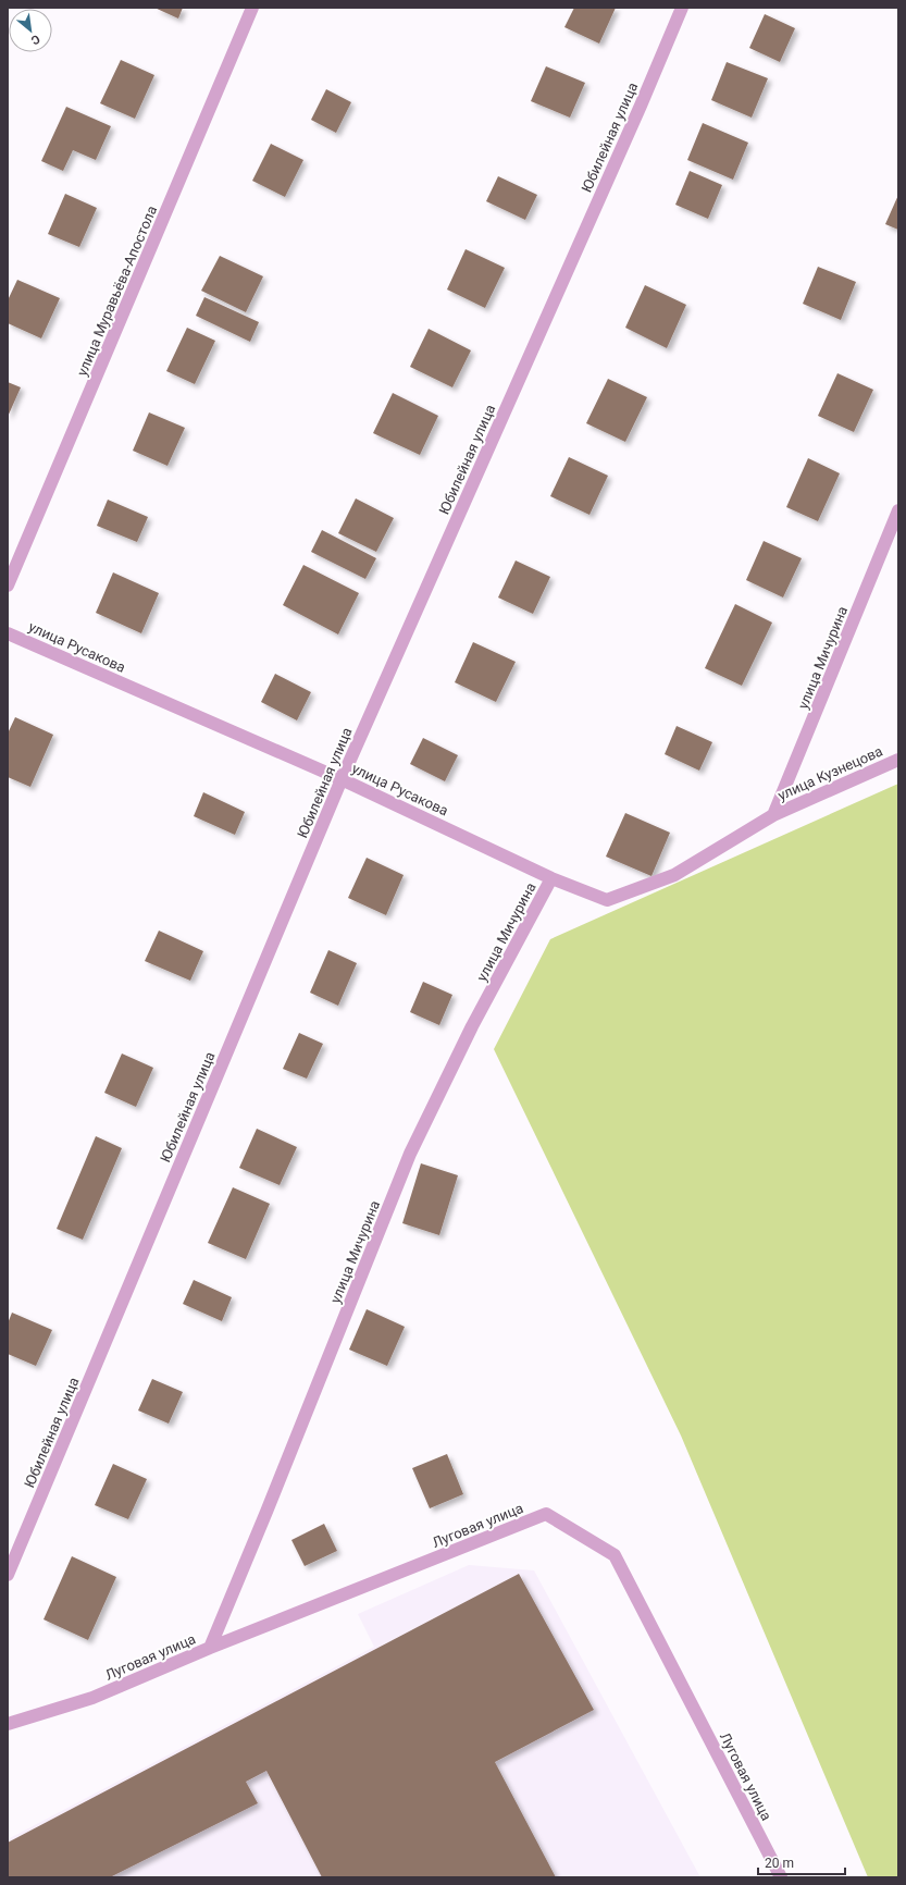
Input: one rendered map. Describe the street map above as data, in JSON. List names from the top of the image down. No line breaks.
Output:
{"streets":{"street":["Юбилейная улица","улица Муравьёва-Апостола","улица Русакова","улица Мичурина","улица Кузнецова","Луговая улица"]},"crossings":[["Юбилейная улица","улица Русакова"],["улица Русакова","улица Мичурина"],["улица Русакова","улица Кузнецова"],["улица Мичурина","улица Кузнецова"],["улица Мичурина","Луговая улица"]],"scale_bar":"20 m","north":"bottom right"}
